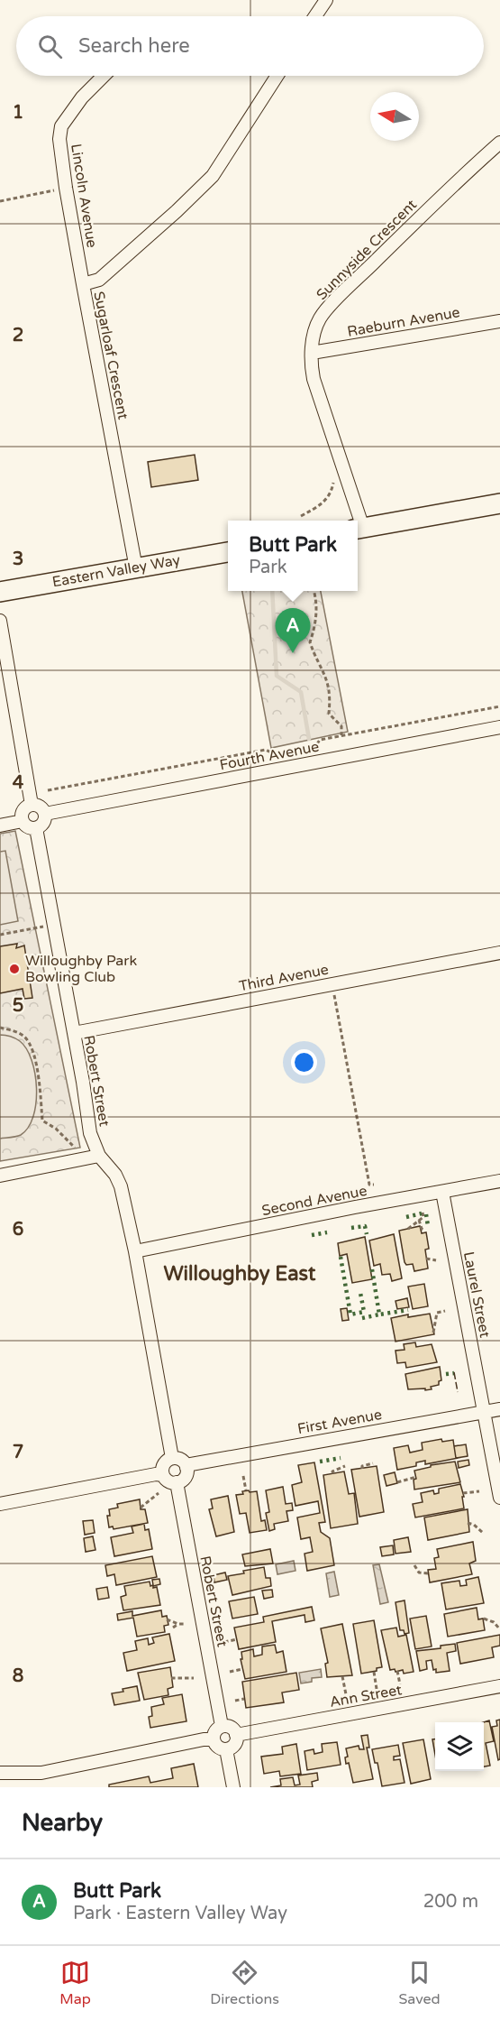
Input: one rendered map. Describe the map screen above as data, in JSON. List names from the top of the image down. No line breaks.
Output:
{"streets":{"main road":["Eastern Valley Way"],"street":["Lincoln Avenue","Sunnyside Crescent","Raeburn Avenue","Sugarloaf Crescent","Fourth Avenue","Third Avenue","Robert Street","Second Avenue","Laurel Street","First Avenue","Ann Street"]},"crossings":[["Lincoln Avenue","Sugarloaf Crescent"],["Sunnyside Crescent","Raeburn Avenue"],["Sugarloaf Crescent","Eastern Valley Way"],["Fourth Avenue","Robert Street"],["Third Avenue","Robert Street"],["Robert Street","Second Avenue"],["Robert Street","First Avenue"],["Robert Street","Ann Street"],["Second Avenue","Laurel Street"],["Laurel Street","First Avenue"]],"districts":["Willoughby East"],"places":["Willoughby Park Bowling Club"],"north":"left","page":{"search":"Search here","popup":["Butt Park","Park"],"pins":"A","heading":"Nearby","list":[{"mark":"A","name":"Butt Park","note":"Park · Eastern Valley Way","value":"200 m"}],"nav":["Map","Directions","Saved"]},"grid":{"rows":["1","2","3","4","5","6","7","8"]}}
